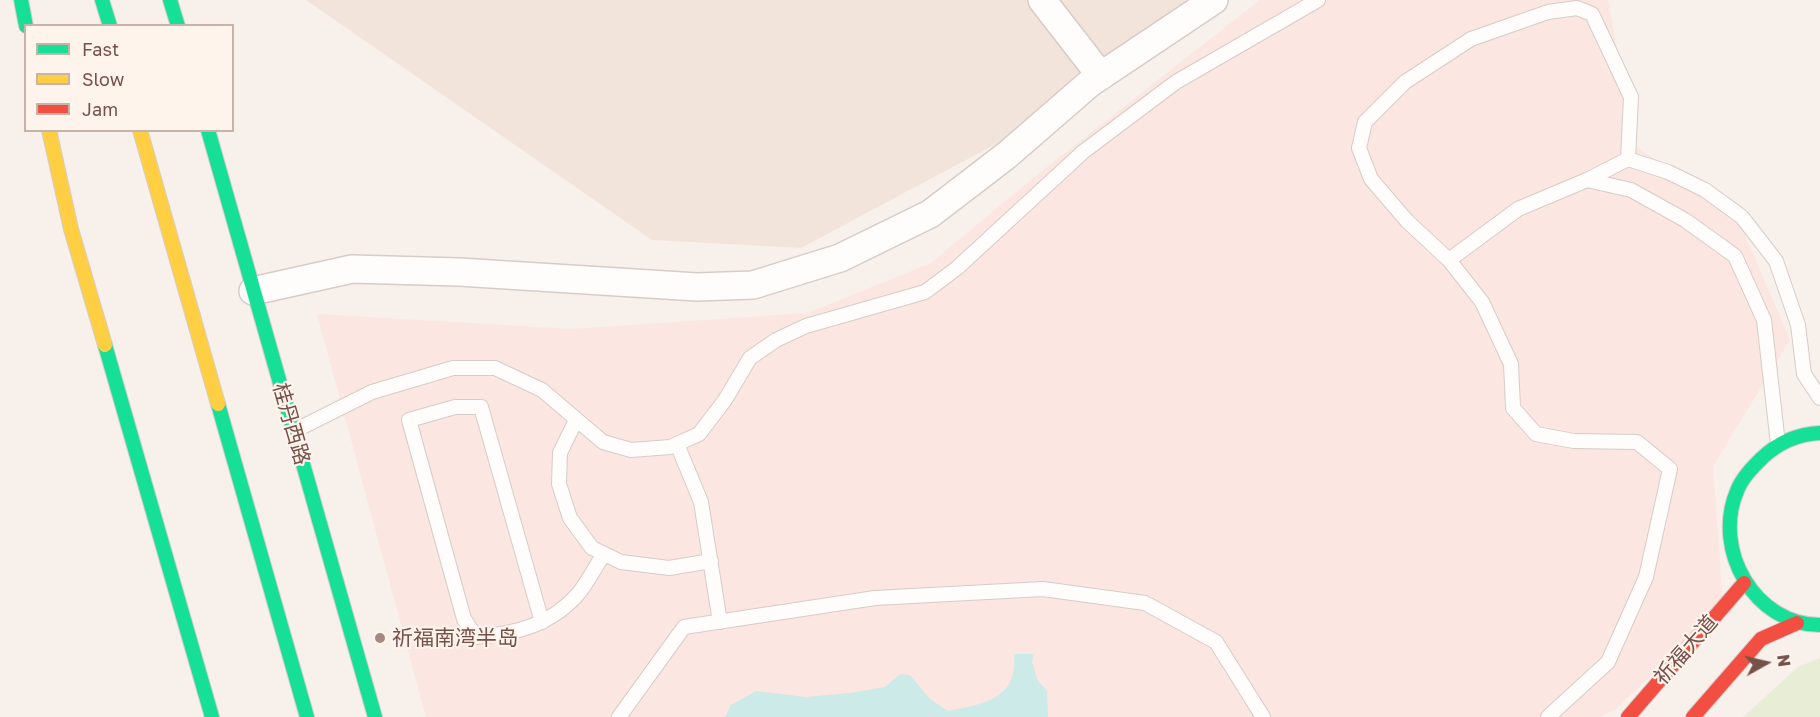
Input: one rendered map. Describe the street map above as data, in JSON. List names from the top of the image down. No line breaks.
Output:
{"streets":{"main road":["桂丹西路","祈福大道"]},"places":["祈福南湾半岛"],"legend":["Fast","Slow","Jam"],"north":"right"}
